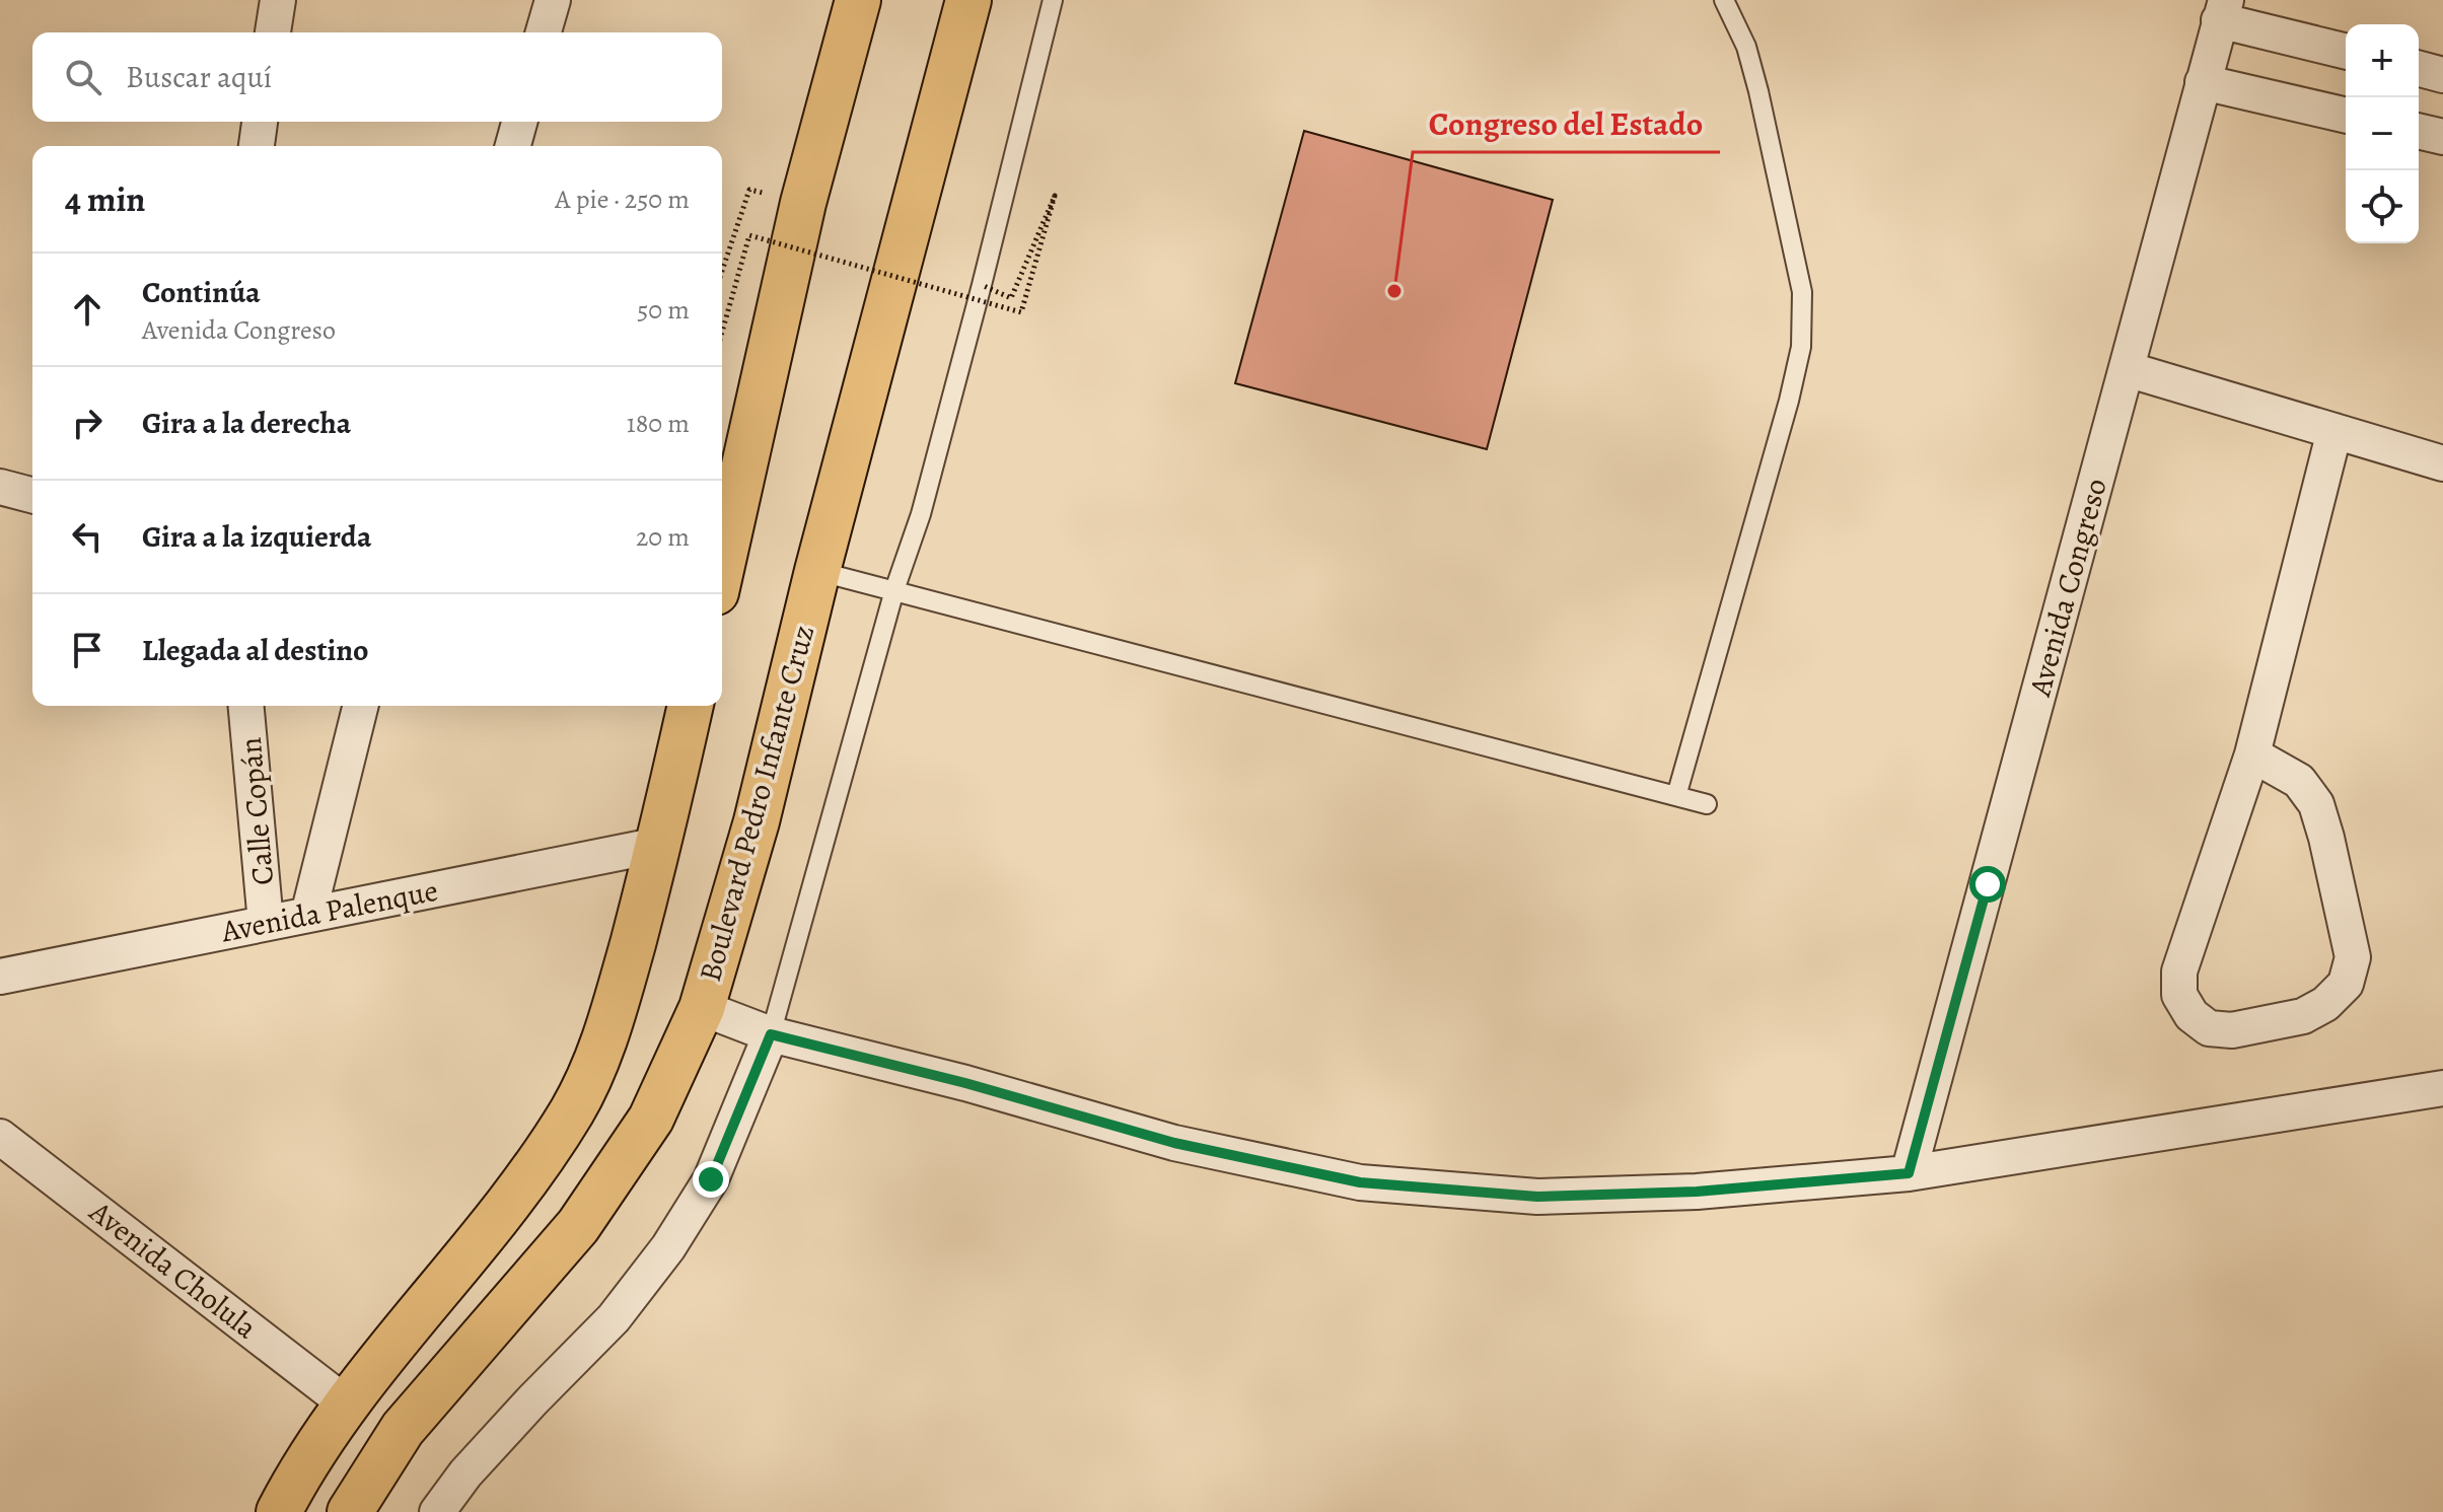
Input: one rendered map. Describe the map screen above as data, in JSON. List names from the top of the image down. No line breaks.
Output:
{"streets":{"highway":["Boulevard Pedro Infante Cruz"],"street":["Avenida Congreso","Calle Copán","Avenida Palenque","Avenida Cholula"]},"crossings":[["Calle Copán","Avenida Palenque"]],"places":["Congreso del Estado"],"page":{"map_buttons":["+","−"],"search":"Buscar aquí","heading":["4 min","A pie · 250 m"],"list":[["Continúa","Avenida Congreso","50 m"],["Gira a la derecha","180 m"],["Gira a la izquierda","20 m"],"Llegada al destino"]}}
